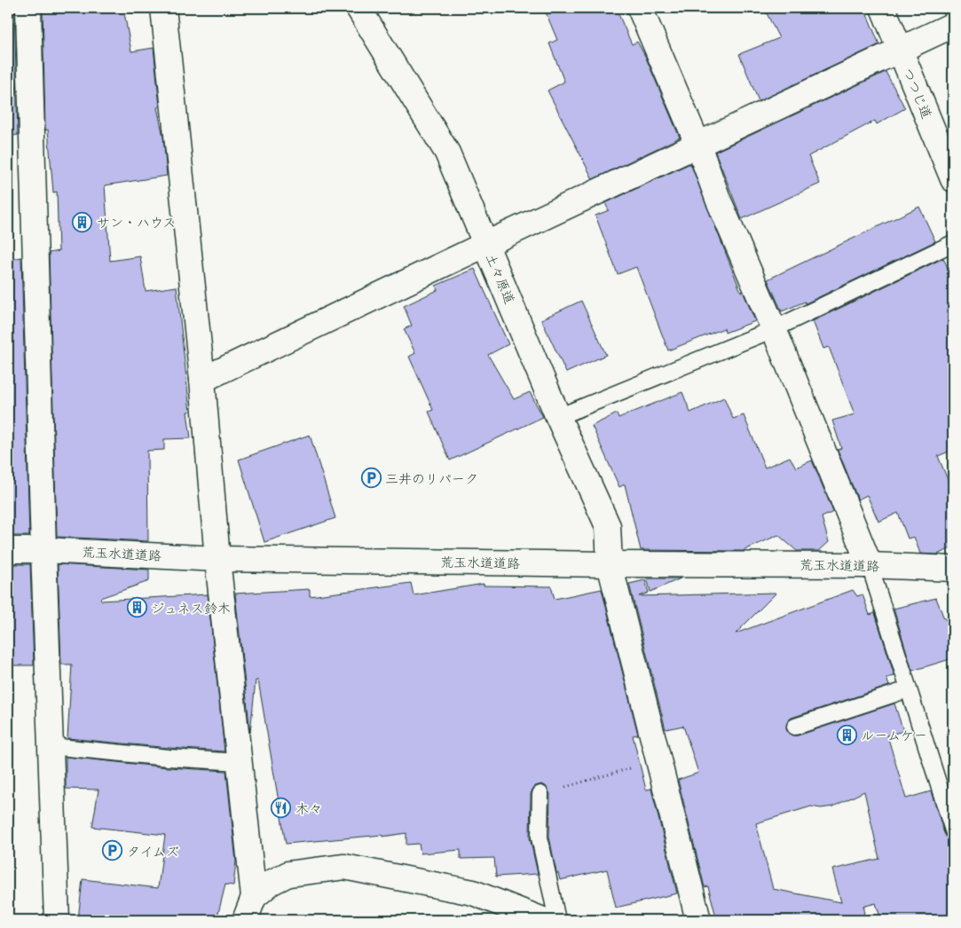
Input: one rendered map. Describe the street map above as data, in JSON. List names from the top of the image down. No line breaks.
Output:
{"streets":{"street":["つつじ道","土々原道","荒玉水道道路"]},"crossings":[["土々原道","荒玉水道道路"]],"places":{"building":["サン・ハウス","ジュネス鈴木","ルームケー"],"parking":["三井のリパーク","タイムズ"],"restaurant":["木々"]}}
